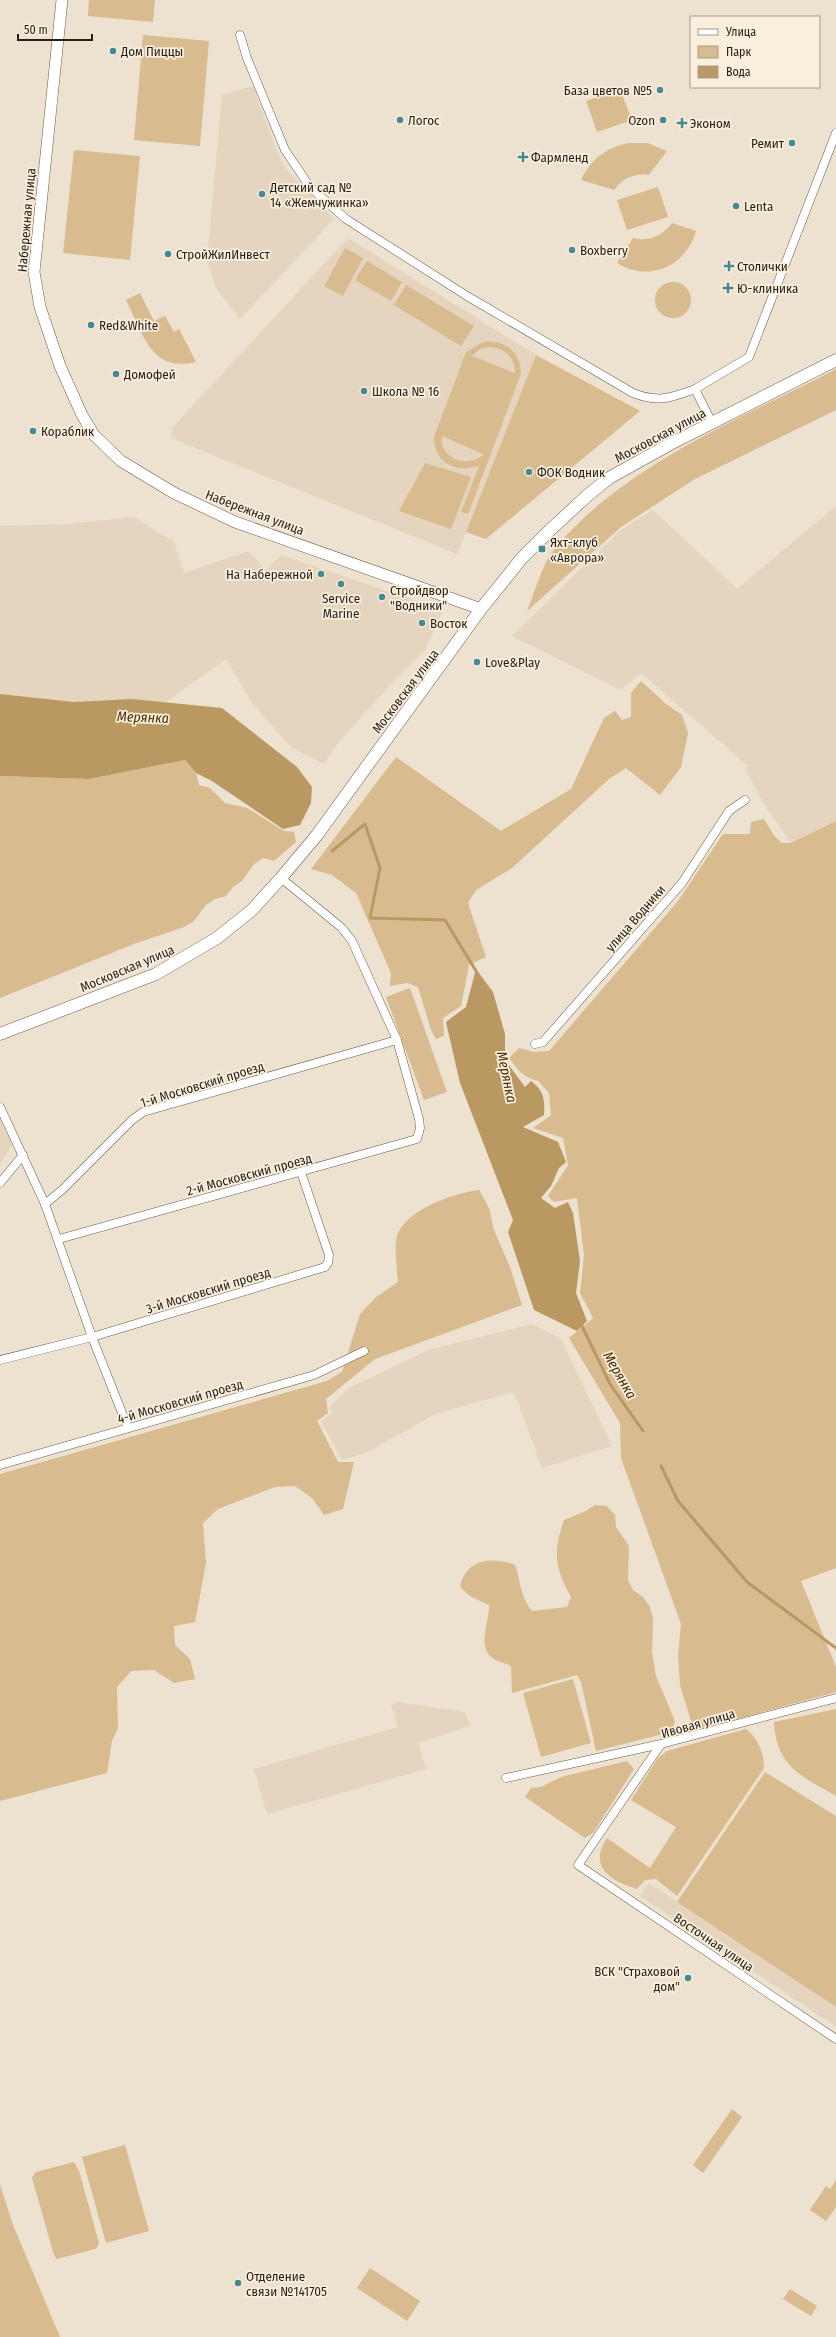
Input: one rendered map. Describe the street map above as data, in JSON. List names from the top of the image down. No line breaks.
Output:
{"streets":{"main road":["Московская улица"],"street":["Набережная улица","улица Водники","1-й Московский проезд","2-й Московский проезд","3-й Московский проезд","4-й Московский проезд","Ивовая улица","Восточная улица"]},"crossings":[["Набережная улица","Московская улица"],["1-й Московский проезд","2-й Московский проезд"],["2-й Московский проезд","3-й Московский проезд"],["Ивовая улица","Восточная улица"]],"water":["Мерянка"],"places":{"other":["Дом Пиццы","База цветов №5","Логос","Ozon","Ремит","Детский сад № 14 «Жемчужинка»","Lenta","Boxberry","СтройЖилИнвест","Red&White","Домофей","Школа № 16","Кораблик","ФОК Водник","На Набережной","Service Marine","Стройдвор \"Водники\"","Восток","Love&Play","ВСК \"Страховой дом\"","Отделение связи №141705"],"health":["Эконом","Фармленд","Столички","Ю-клиника"],"transit":["Яхт-клуб «Аврора»"]},"legend":["Улица","Парк","Вода"],"scale_bar":"50 m"}
